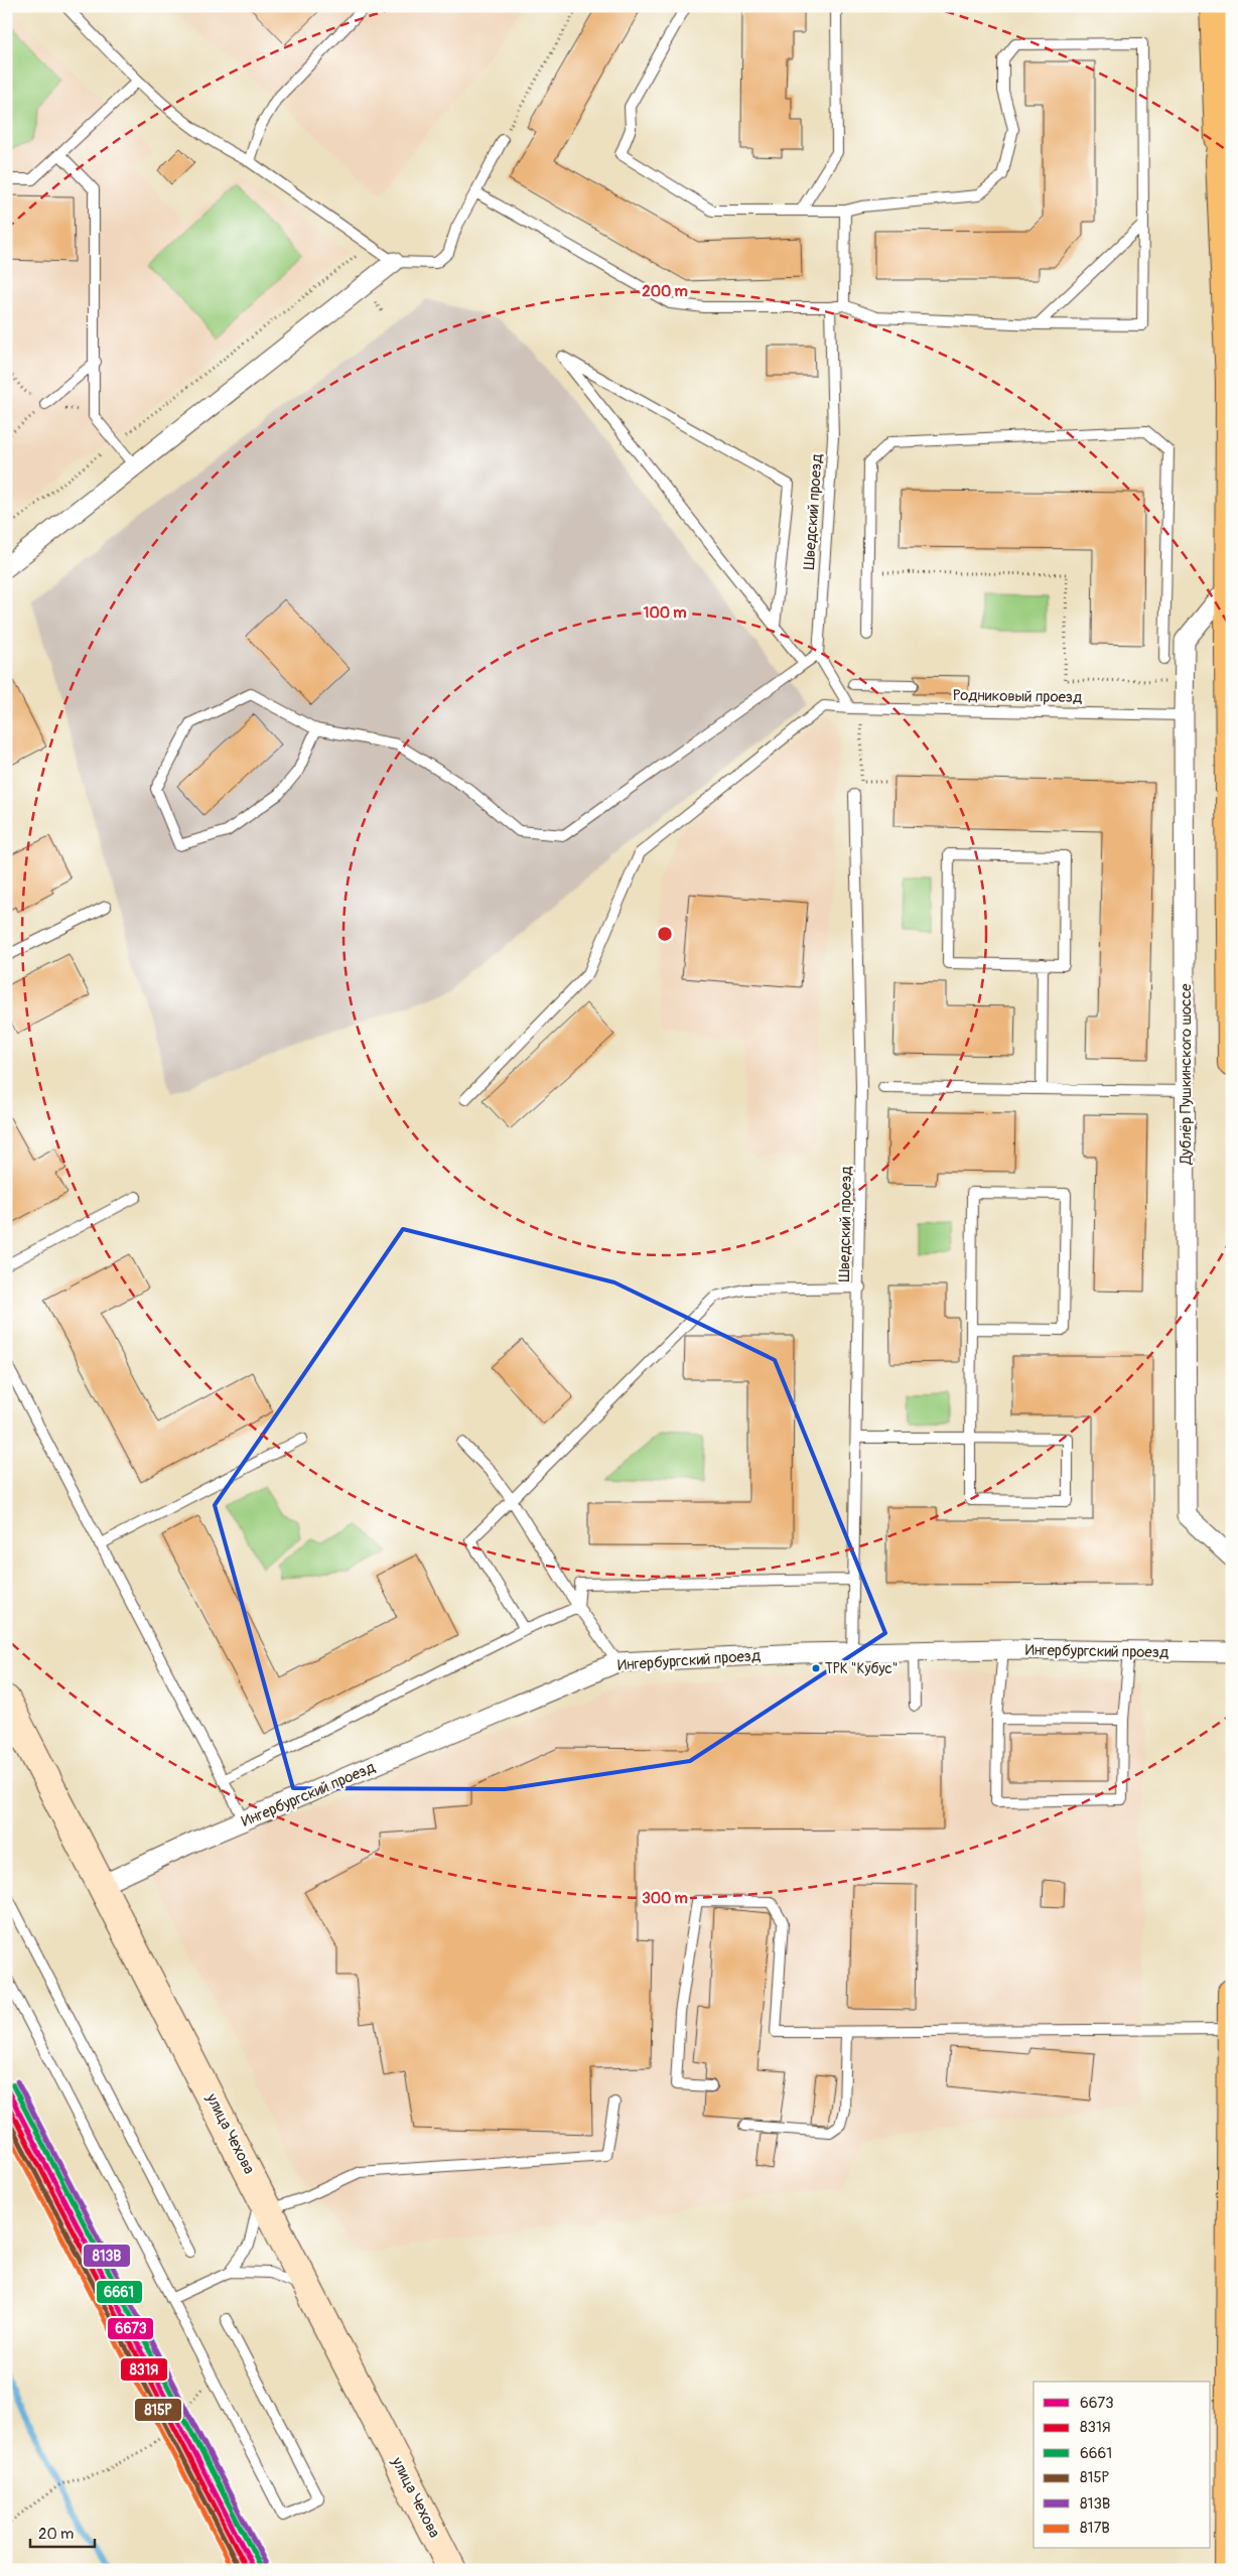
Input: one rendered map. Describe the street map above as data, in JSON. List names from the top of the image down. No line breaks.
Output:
{"streets":{"street":["Дублёр Пушкинского шоссе","Ингербургский проезд","улица Чехова"],"lane":["Шведский проезд","Родниковый проезд"]},"crossings":[["Шведский проезд","Ингербургский проезд"],["Родниковый проезд","Дублёр Пушкинского шоссе"],["Ингербургский проезд","улица Чехова"]],"places":["ТРК \"Кубус\""],"lines":["transit line 813В","transit line 6661","transit line 6673","transit line 831Я","transit line 815Р","transit line 817В"],"legend":["6673","831Я","6661","815Р","813В","817В"],"scale_bar":"20 m","rings":["200 m","100 m","300 m"]}
